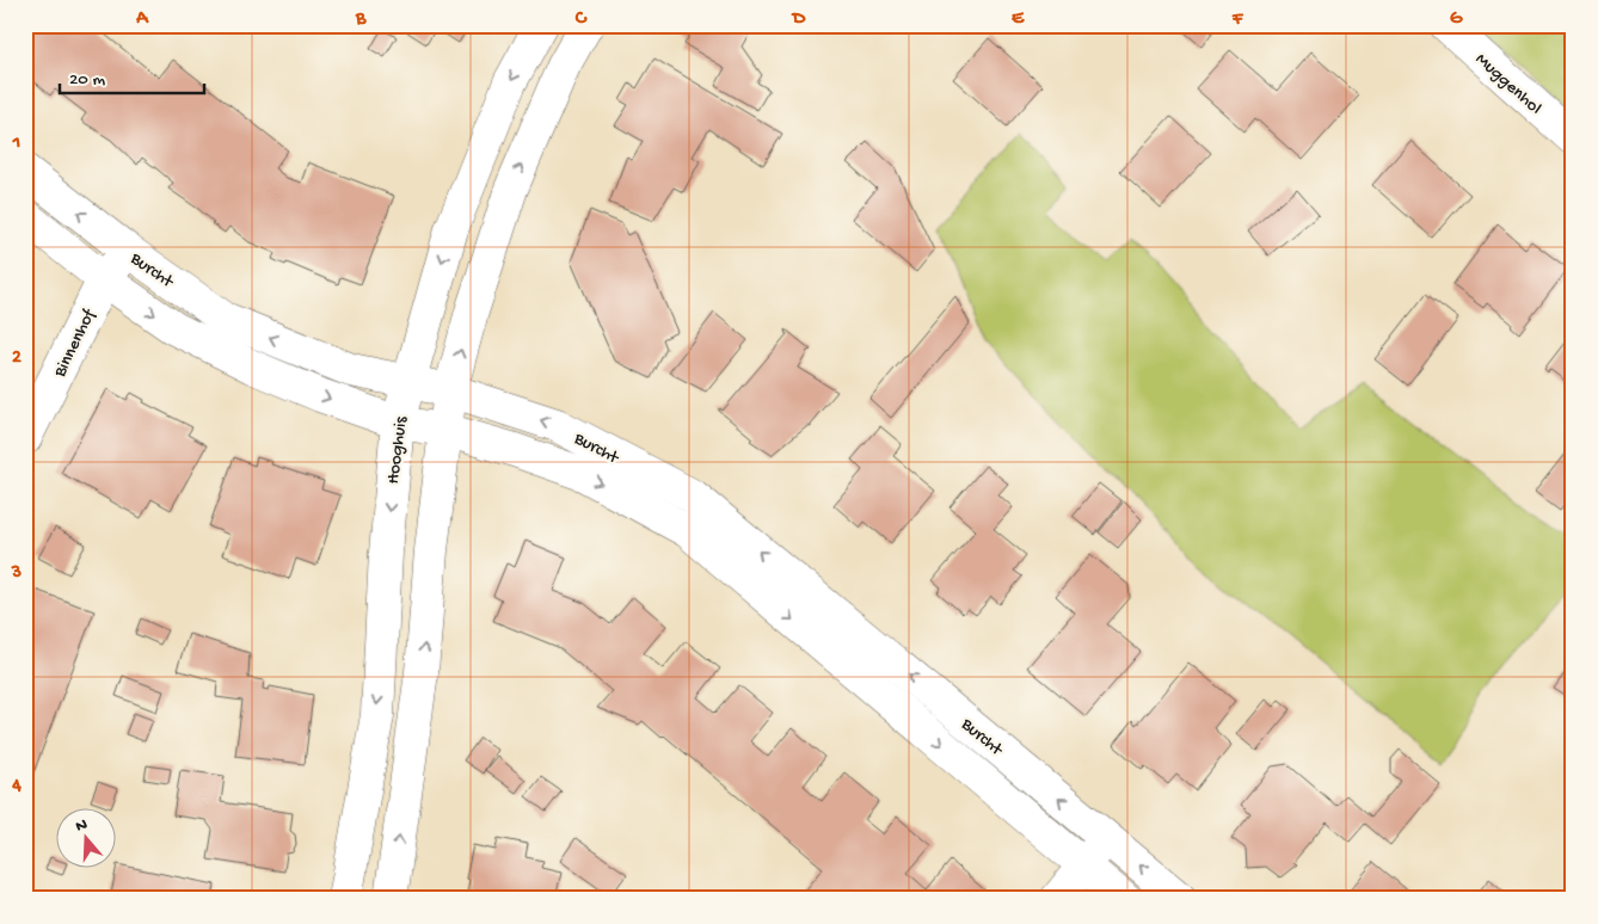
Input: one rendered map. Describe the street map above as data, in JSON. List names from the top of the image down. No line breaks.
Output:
{"streets":{"street":["Muggenhol","Burcht","Binnenhof","Hooghuis"]},"crossings":[["Burcht","Binnenhof"],["Burcht","Hooghuis"]],"scale_bar":"20 m","north":"top","grid":{"columns":["A","B","C","D","E","F","G"],"rows":["1","2","3","4"]}}
